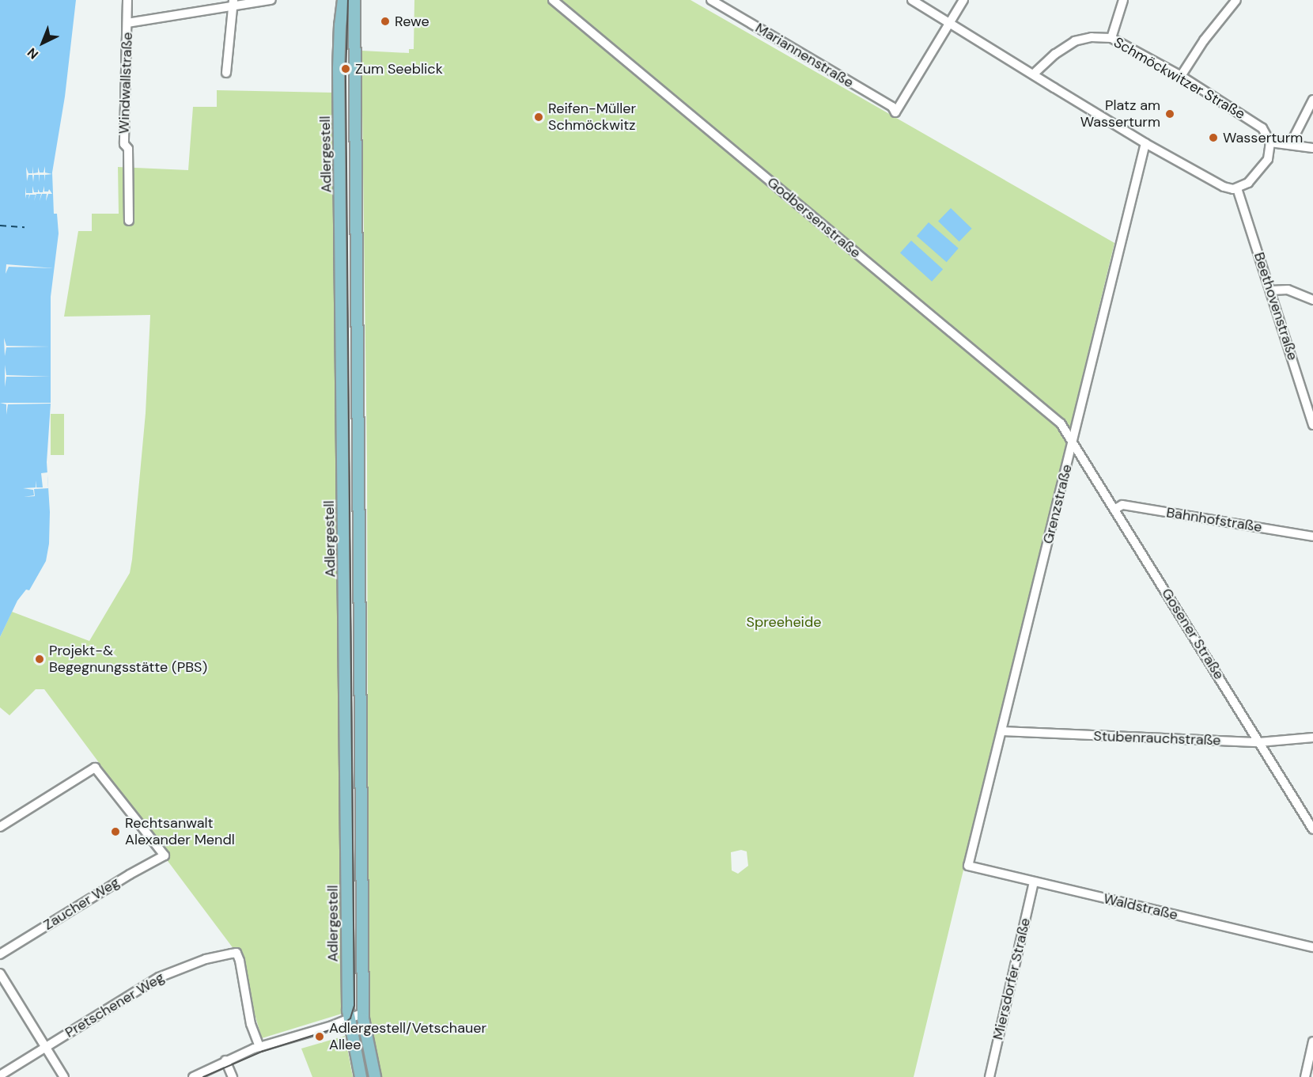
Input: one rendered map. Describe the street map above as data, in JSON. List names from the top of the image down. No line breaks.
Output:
{"streets":{"main road":["Adlergestell"],"street":["Mariannenstraße","Schmöckwitzer Straße","Windwallstraße","Godbersenstraße","Beethovenstraße","Grenzstraße","Bahnhofstraße","Gosener Straße","Stubenrauchstraße","Zaucher Weg","Waldstraße","Miersdorfer Straße","Pretschener Weg"]},"crossings":[["Godbersenstraße","Grenzstraße"],["Godbersenstraße","Gosener Straße"],["Grenzstraße","Gosener Straße"],["Grenzstraße","Stubenrauchstraße"],["Grenzstraße","Waldstraße"],["Bahnhofstraße","Gosener Straße"],["Gosener Straße","Stubenrauchstraße"],["Waldstraße","Miersdorfer Straße"]],"parks":["Spreeheide"],"places":["Rewe","Zum Seeblick","Platz am Wasserturm","Reifen-Müller Schmöckwitz","Wasserturm","Projekt-& Begegnungsstätte (PBS)","Rechtsanwalt Alexander Mendl","Adlergestell/Vetschauer Allee"],"north":"bottom left"}
